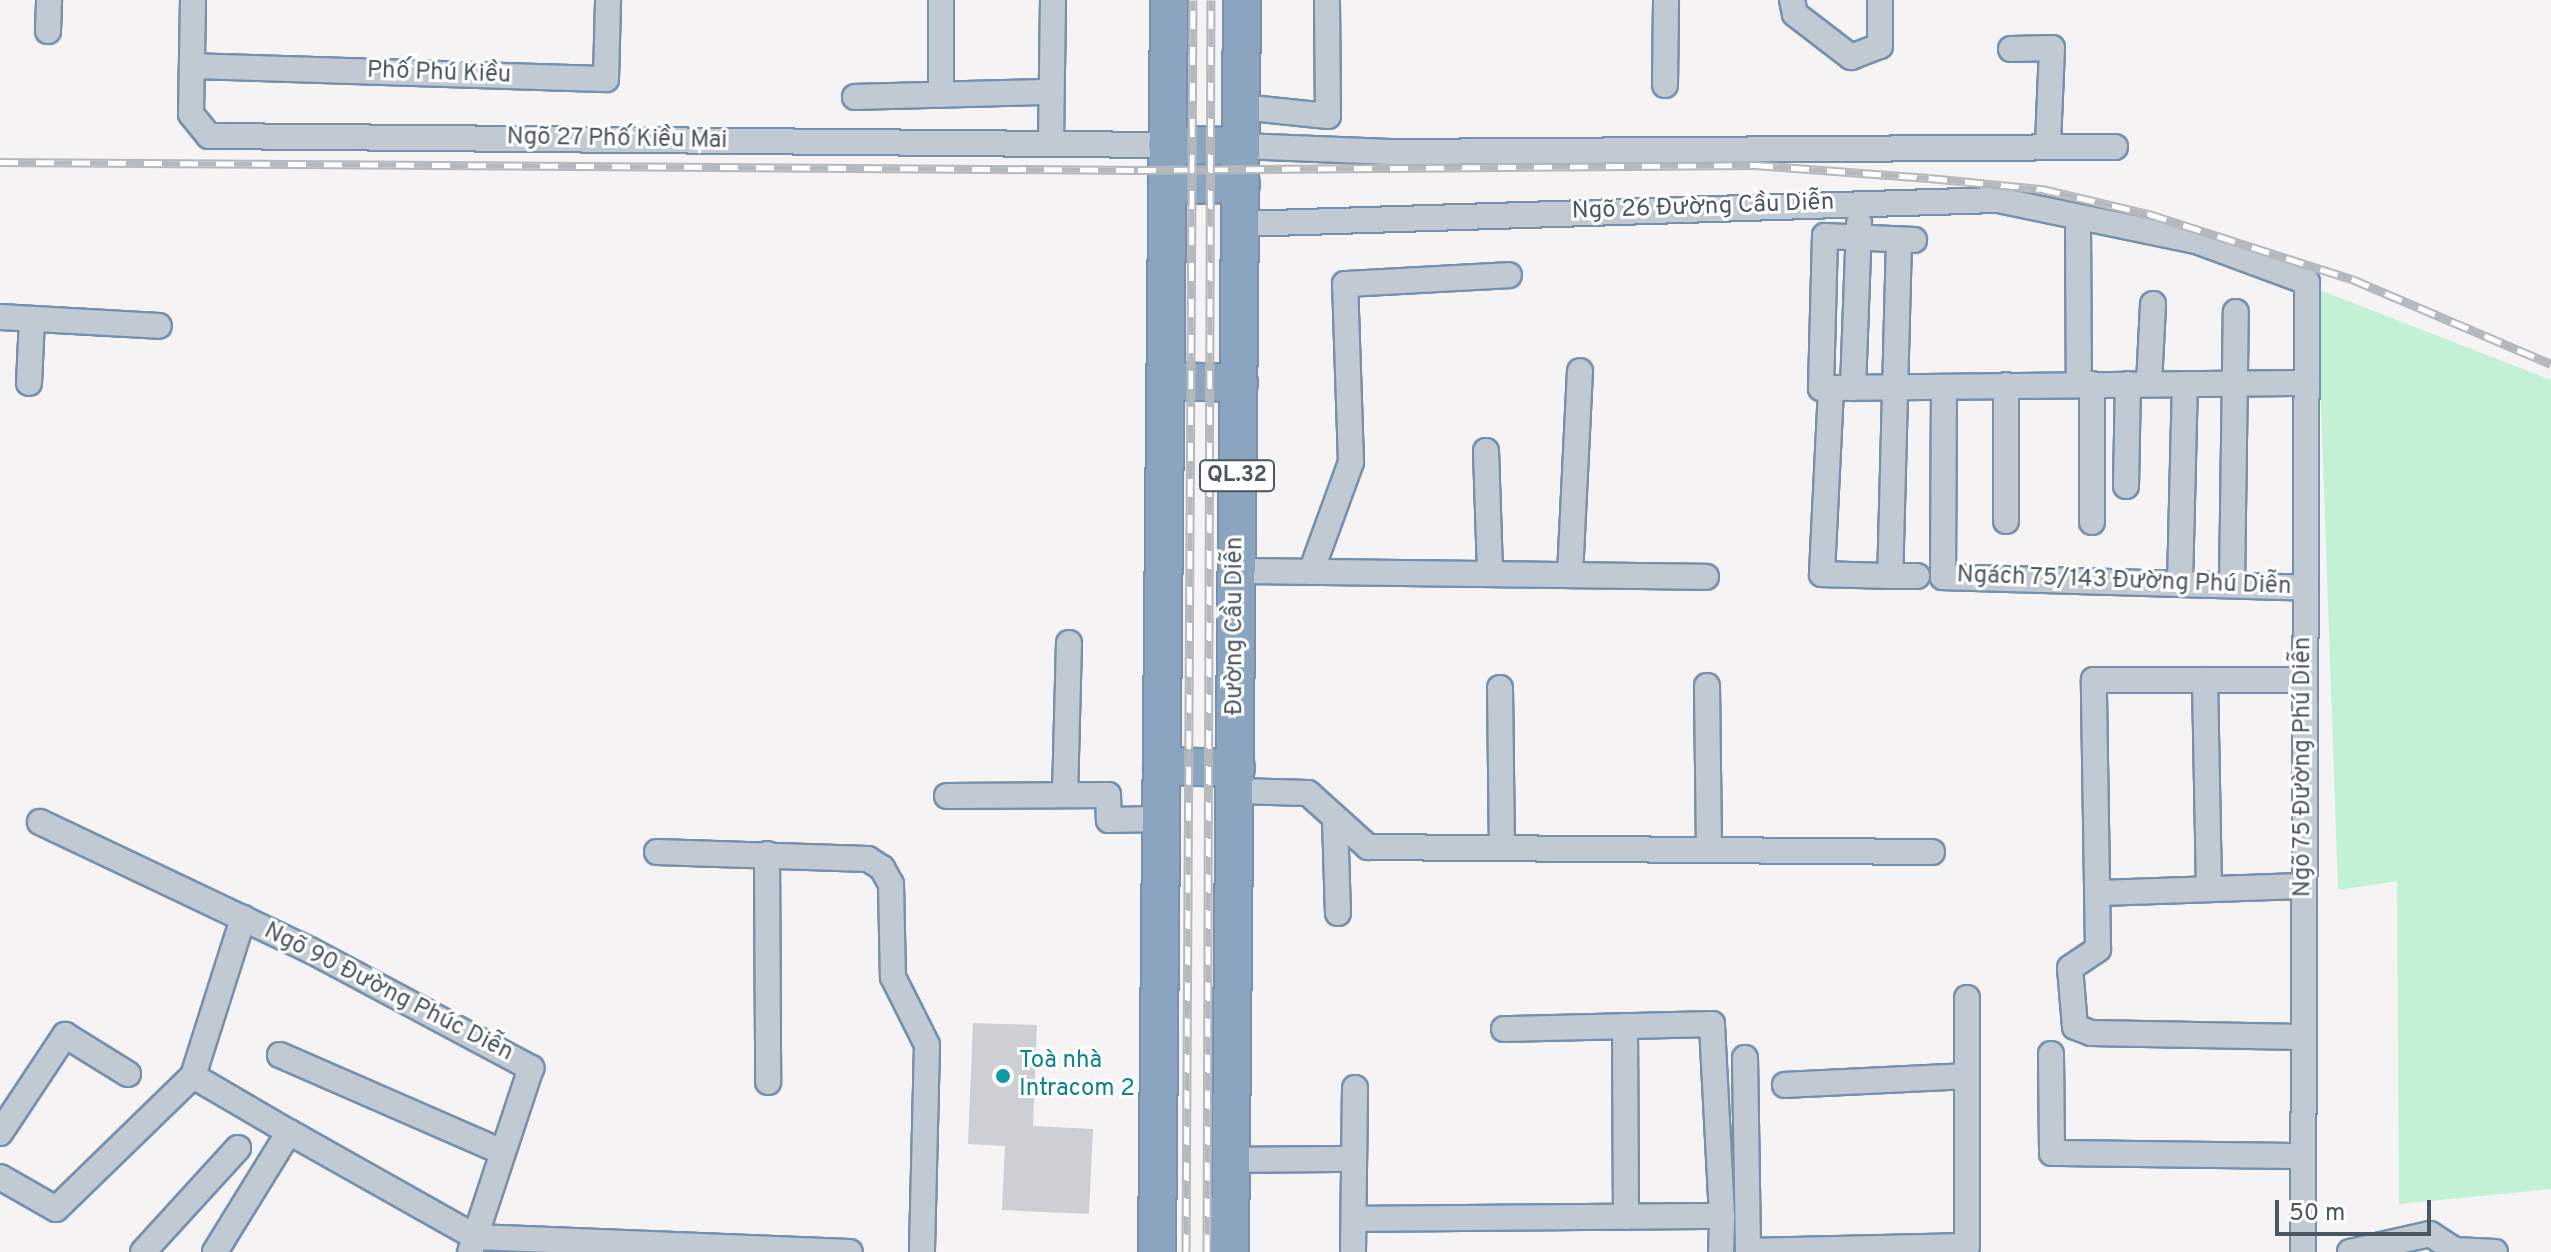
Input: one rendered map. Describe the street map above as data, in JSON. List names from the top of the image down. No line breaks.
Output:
{"streets":{"highway":["QL.32","Đường Cầu Diễn"],"street":["Phố Phú Kiều","Ngõ 27 Phố Kiều Mai","Ngõ 26 Đường Cầu Diễn","Ngách 75/143 Đường Phú Diễn","Ngõ 75 Đường Phú Diễn","Ngõ 90 Đường Phúc Diễn"]},"crossings":[["Phố Phú Kiều","Ngõ 27 Phố Kiều Mai"],["Ngõ 27 Phố Kiều Mai","QL.32"],["Ngõ 26 Đường Cầu Diễn","Đường Cầu Diễn"],["Ngách 75/143 Đường Phú Diễn","Ngõ 75 Đường Phú Diễn"]],"places":["Toà nhà Intracom 2"],"scale_bar":"50 m"}
